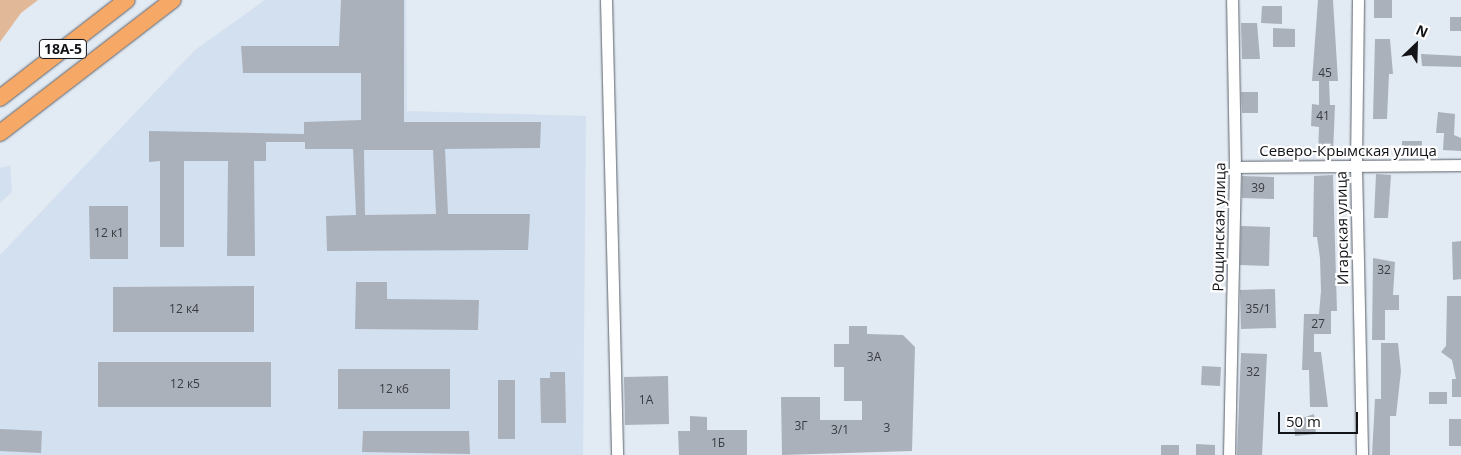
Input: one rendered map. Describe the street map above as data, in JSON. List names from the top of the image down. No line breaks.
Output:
{"streets":{"highway":["18А-5"],"street":["Северо-Крымская улица","Рощинская улица","Игарская улица"]},"crossings":[["Северо-Крымская улица","Рощинская улица"],["Северо-Крымская улица","Игарская улица"]],"house_numbers":["45","41","39","12 к1","32","12 к4","35/1","27","3А","32","12 к5","12 к6","1А","3Г","3","3/1","1Б"],"scale_bar":"50 m","north":"top right"}
